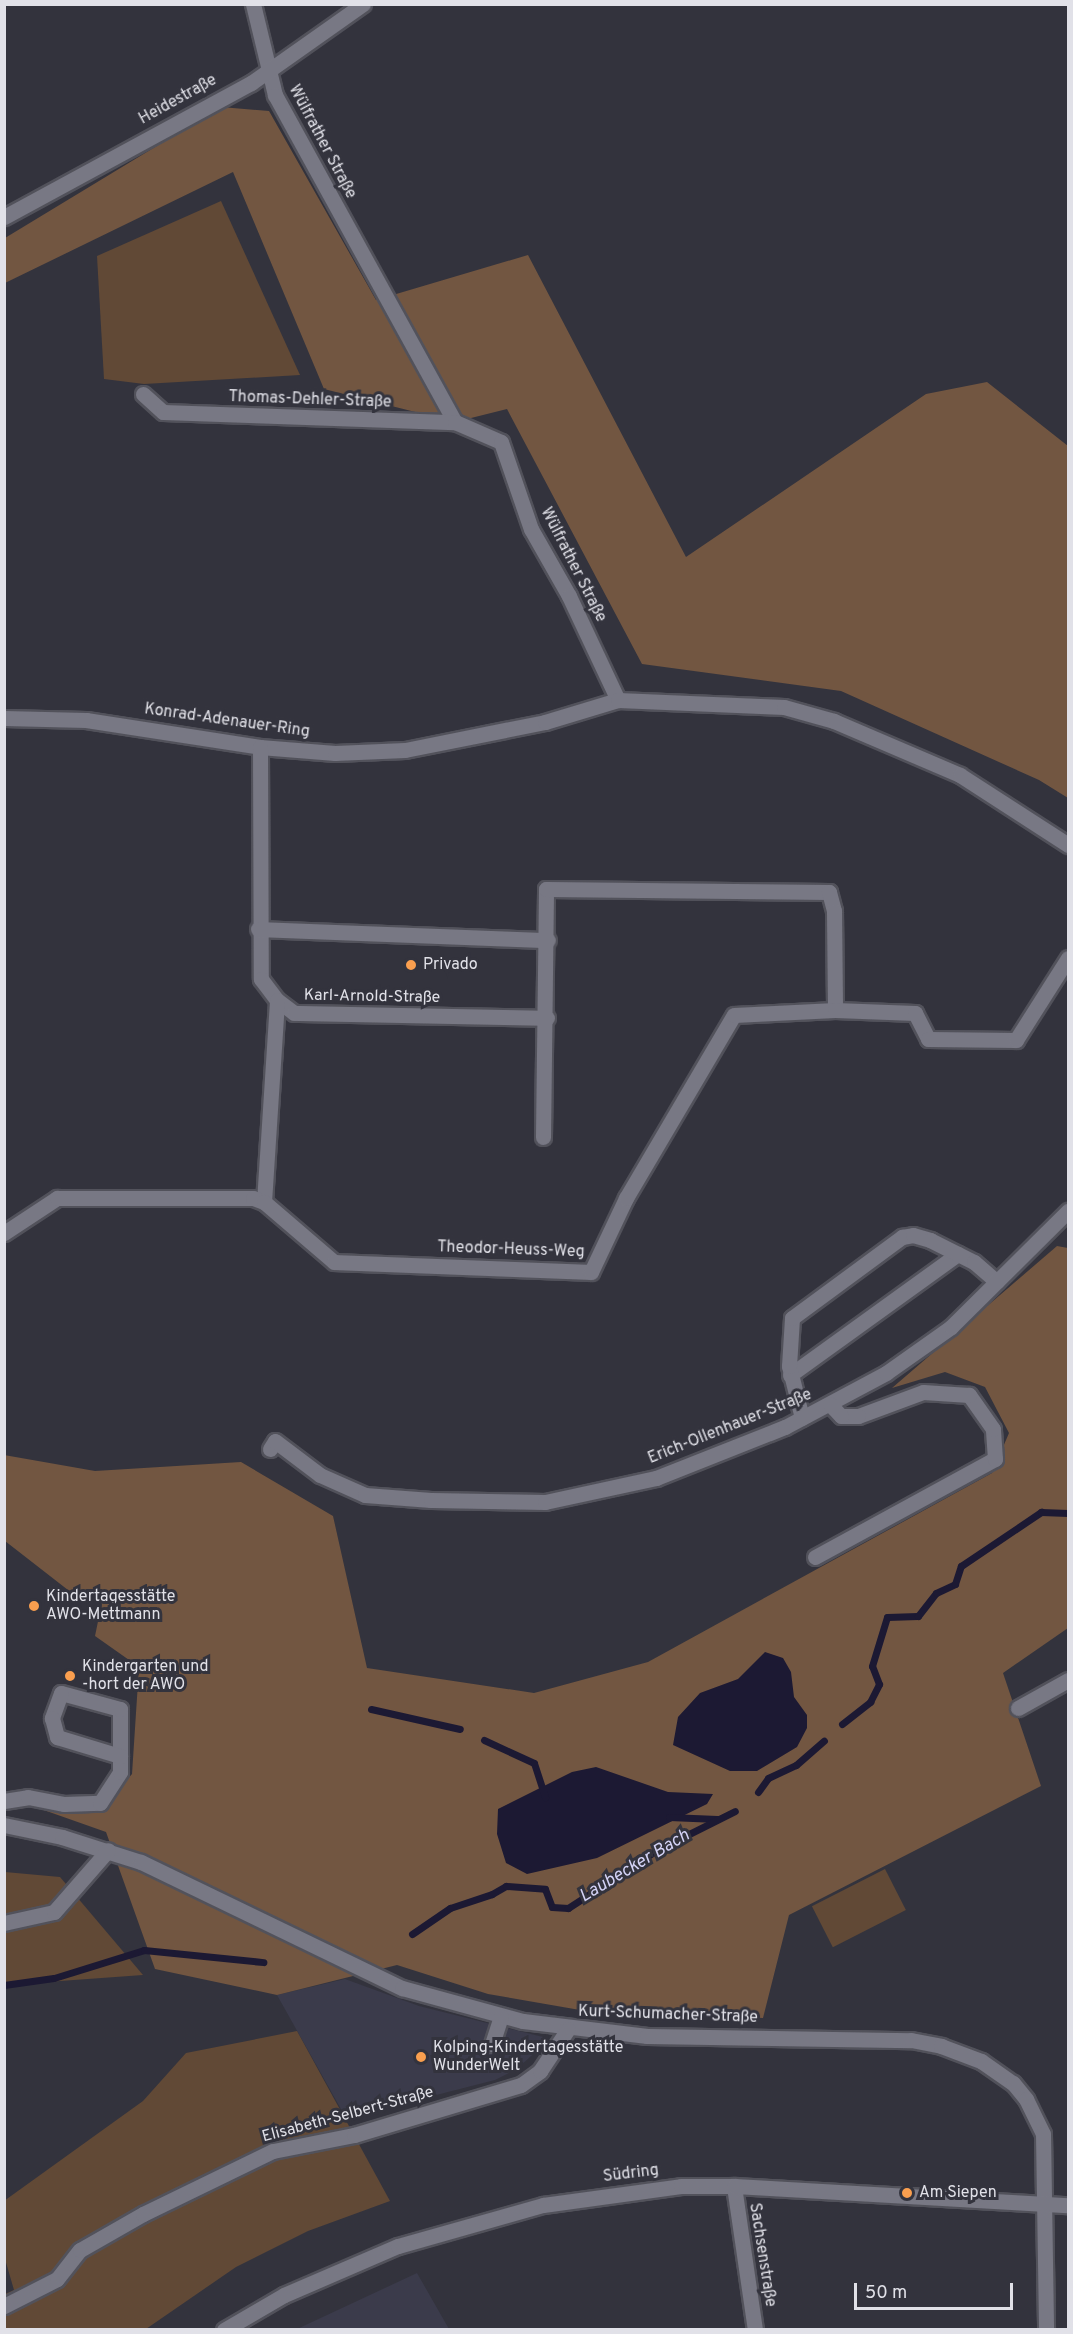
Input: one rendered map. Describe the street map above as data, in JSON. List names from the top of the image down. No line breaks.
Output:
{"streets":{"street":["Heidestraße","Wülfrather Straße","Thomas-Dehler-Straße","Konrad-Adenauer-Ring","Karl-Arnold-Straße","Theodor-Heuss-Weg","Erich-Ollenhauer-Straße","Kurt-Schumacher-Straße","Elisabeth-Selbert-Straße","Südring","Sachsenstraße"]},"crossings":[["Heidestraße","Wülfrather Straße"],["Wülfrather Straße","Thomas-Dehler-Straße"],["Wülfrather Straße","Konrad-Adenauer-Ring"],["Konrad-Adenauer-Ring","Karl-Arnold-Straße"],["Kurt-Schumacher-Straße","Elisabeth-Selbert-Straße"],["Kurt-Schumacher-Straße","Südring"],["Südring","Sachsenstraße"]],"water":["Laubecker Bach"],"places":["Privado","Kindertagesstätte AWO-Mettmann","Kindergarten und -hort der AWO","Kolping-Kindertagesstätte WunderWelt","Am Siepen"],"scale_bar":"50 m"}
